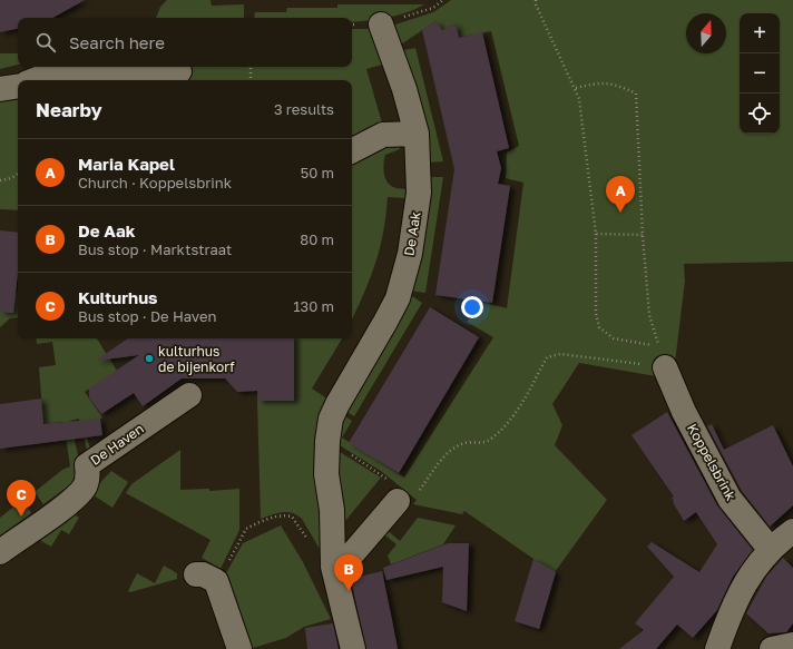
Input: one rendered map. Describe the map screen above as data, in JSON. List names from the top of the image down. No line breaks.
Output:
{"streets":{"street":["De Aak","De Haven","Koppelsbrink"]},"places":["kulturhus de bijenkorf"],"north":"top","page":{"map_buttons":["+","−"],"search":"Search here","heading":["Nearby","3 results"],"list":[{"mark":"A","name":"Maria Kapel","note":"Church · Koppelsbrink","value":"50 m"},{"mark":"B","name":"De Aak","note":"Bus stop · Marktstraat","value":"80 m"},{"mark":"C","name":"Kulturhus","note":"Bus stop · De Haven","value":"130 m"}],"pins":["A","C","B"]}}
